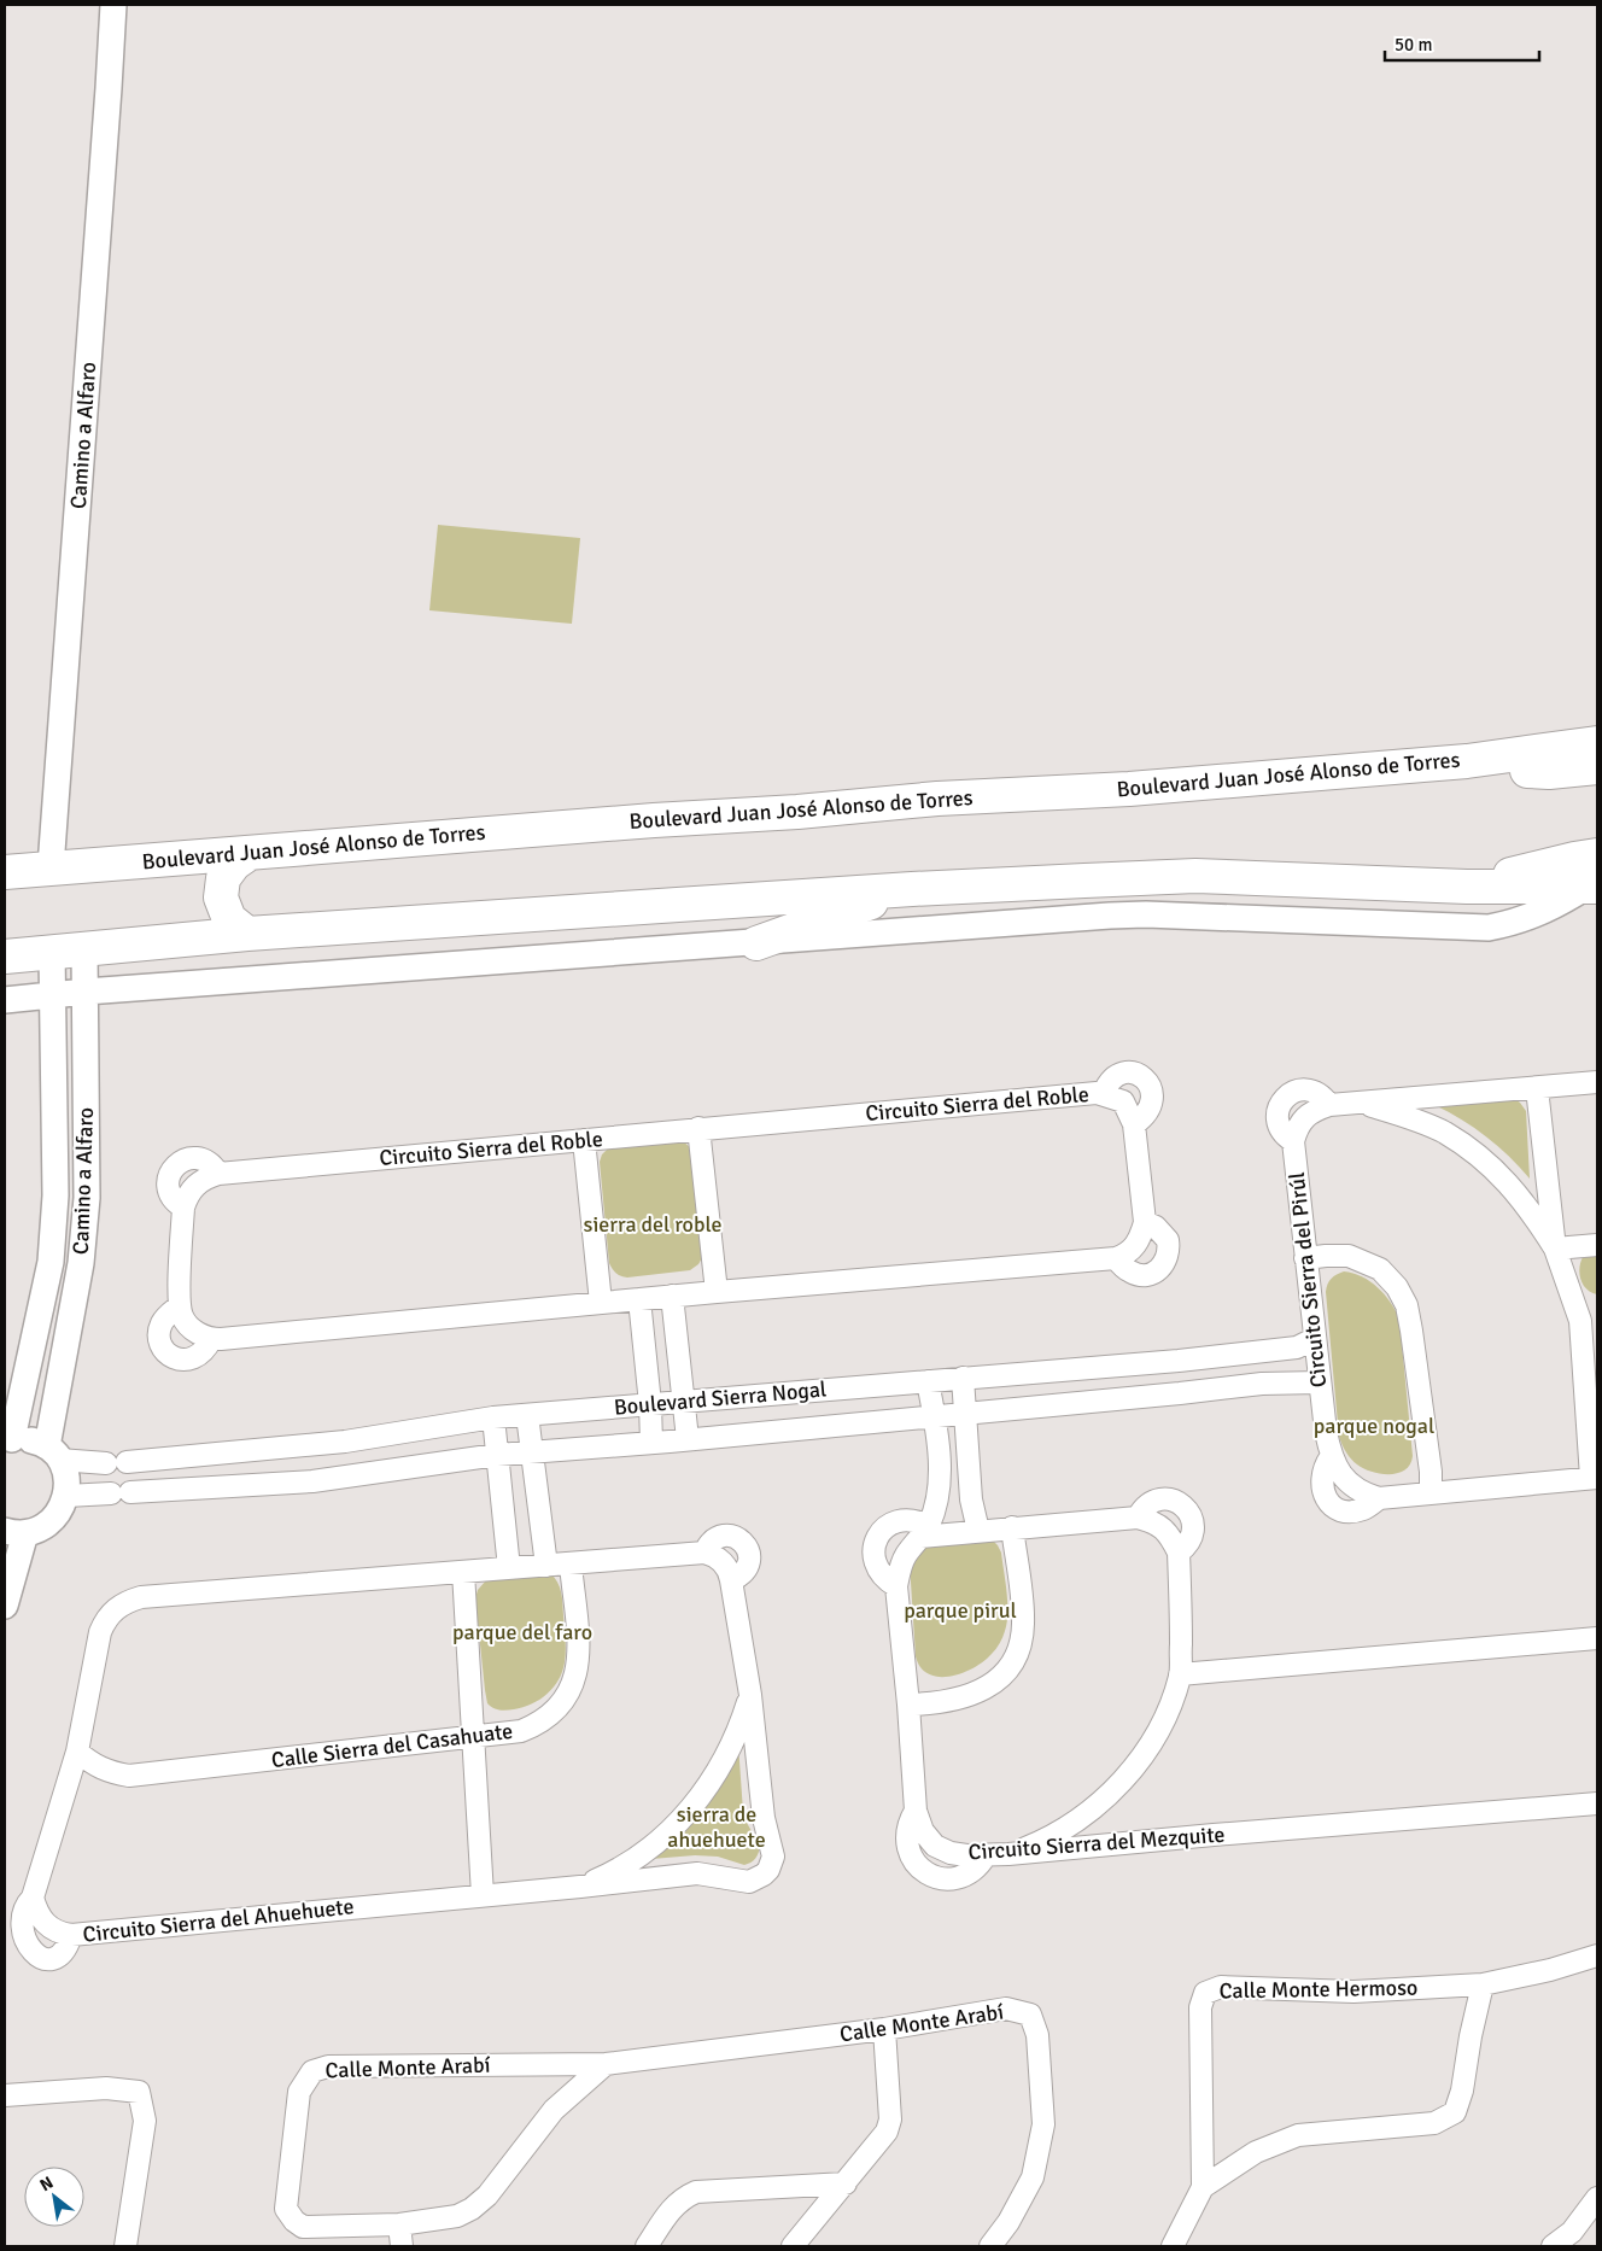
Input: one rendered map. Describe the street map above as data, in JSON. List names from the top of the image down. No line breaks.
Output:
{"streets":{"main road":["Boulevard Juan José Alonso de Torres"],"street":["Camino a Alfaro","Circuito Sierra del Roble","Circuito Sierra del Pirúl","Boulevard Sierra Nogal","Calle Sierra del Casahuate","Circuito Sierra del Mezquite","Circuito Sierra del Ahuehuete","Calle Monte Hermoso","Calle Monte Arabí"]},"crossings":[["Camino a Alfaro","Boulevard Juan José Alonso de Torres"],["Camino a Alfaro","Boulevard Sierra Nogal"],["Circuito Sierra del Pirúl","Boulevard Sierra Nogal"],["Boulevard Sierra Nogal","Circuito Sierra del Mezquite"]],"parks":["sierra del roble","parque nogal","parque pirul","parque del faro","sierra de ahuehuete"],"scale_bar":"50 m","north":"top left"}
